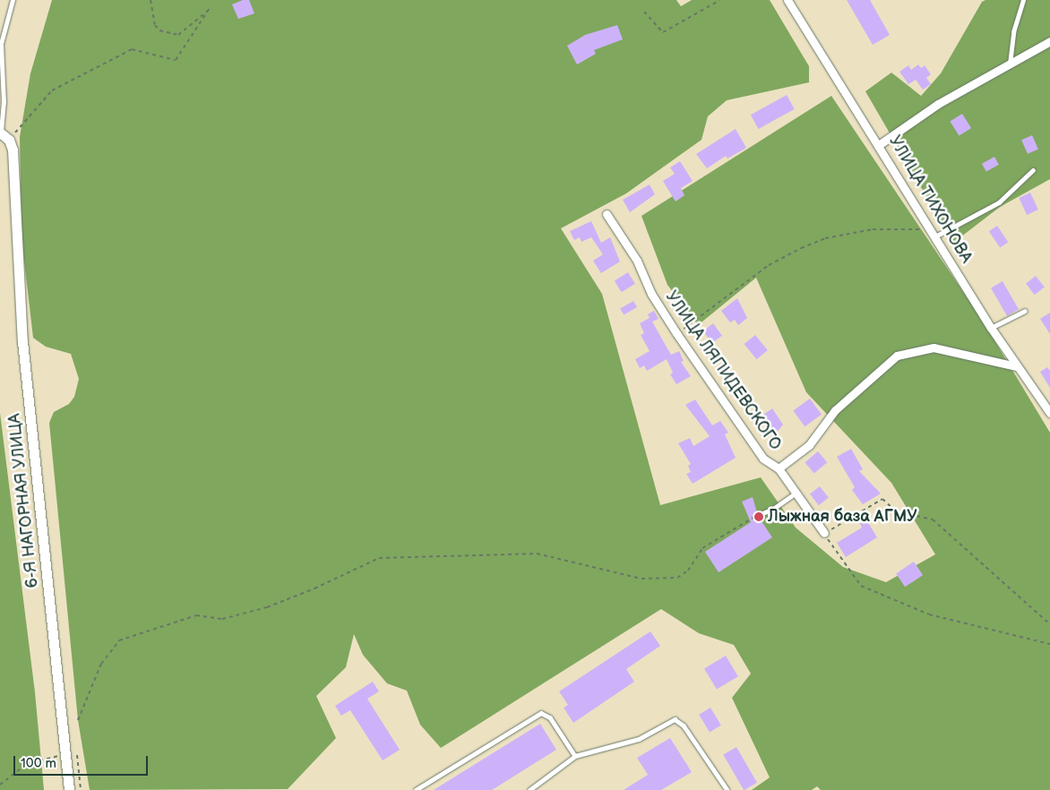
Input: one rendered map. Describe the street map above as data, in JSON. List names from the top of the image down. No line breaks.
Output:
{"streets":{"street":["УЛИЦА ТИХОНОВА","УЛИЦА ЛЯПИДЕВСКОГО","6-Я НАГОРНАЯ УЛИЦА"]},"places":["Лыжная база АГМУ"],"scale_bar":"100 m"}
